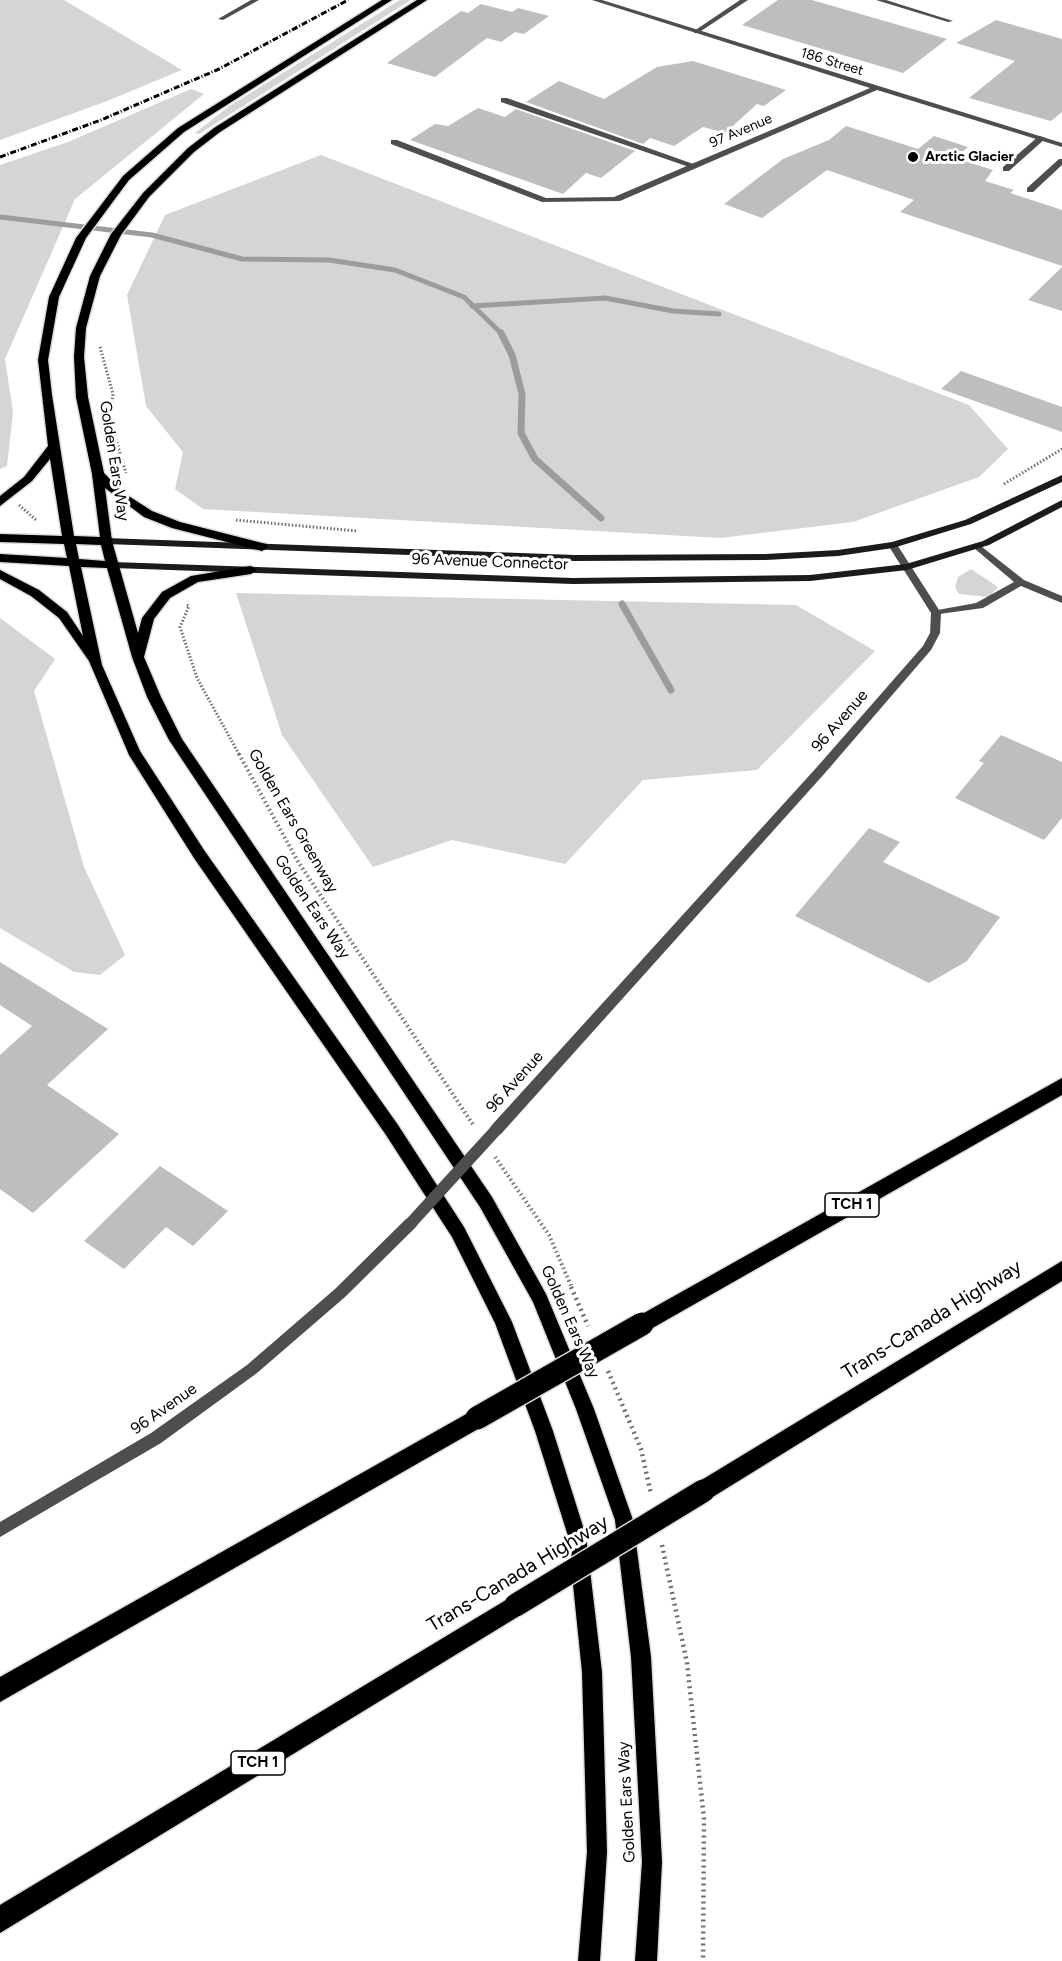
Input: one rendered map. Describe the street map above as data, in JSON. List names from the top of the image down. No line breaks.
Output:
{"streets":{"highway":["TCH 1","Trans-Canada Highway"],"main road":["Golden Ears Way","96 Avenue Connector"],"street":["186 Street","97 Avenue","96 Avenue"],"path":["Golden Ears Greenway"]},"crossings":[["186 Street","97 Avenue"],["Golden Ears Way","96 Avenue Connector"]],"places":["Arctic Glacier"]}
